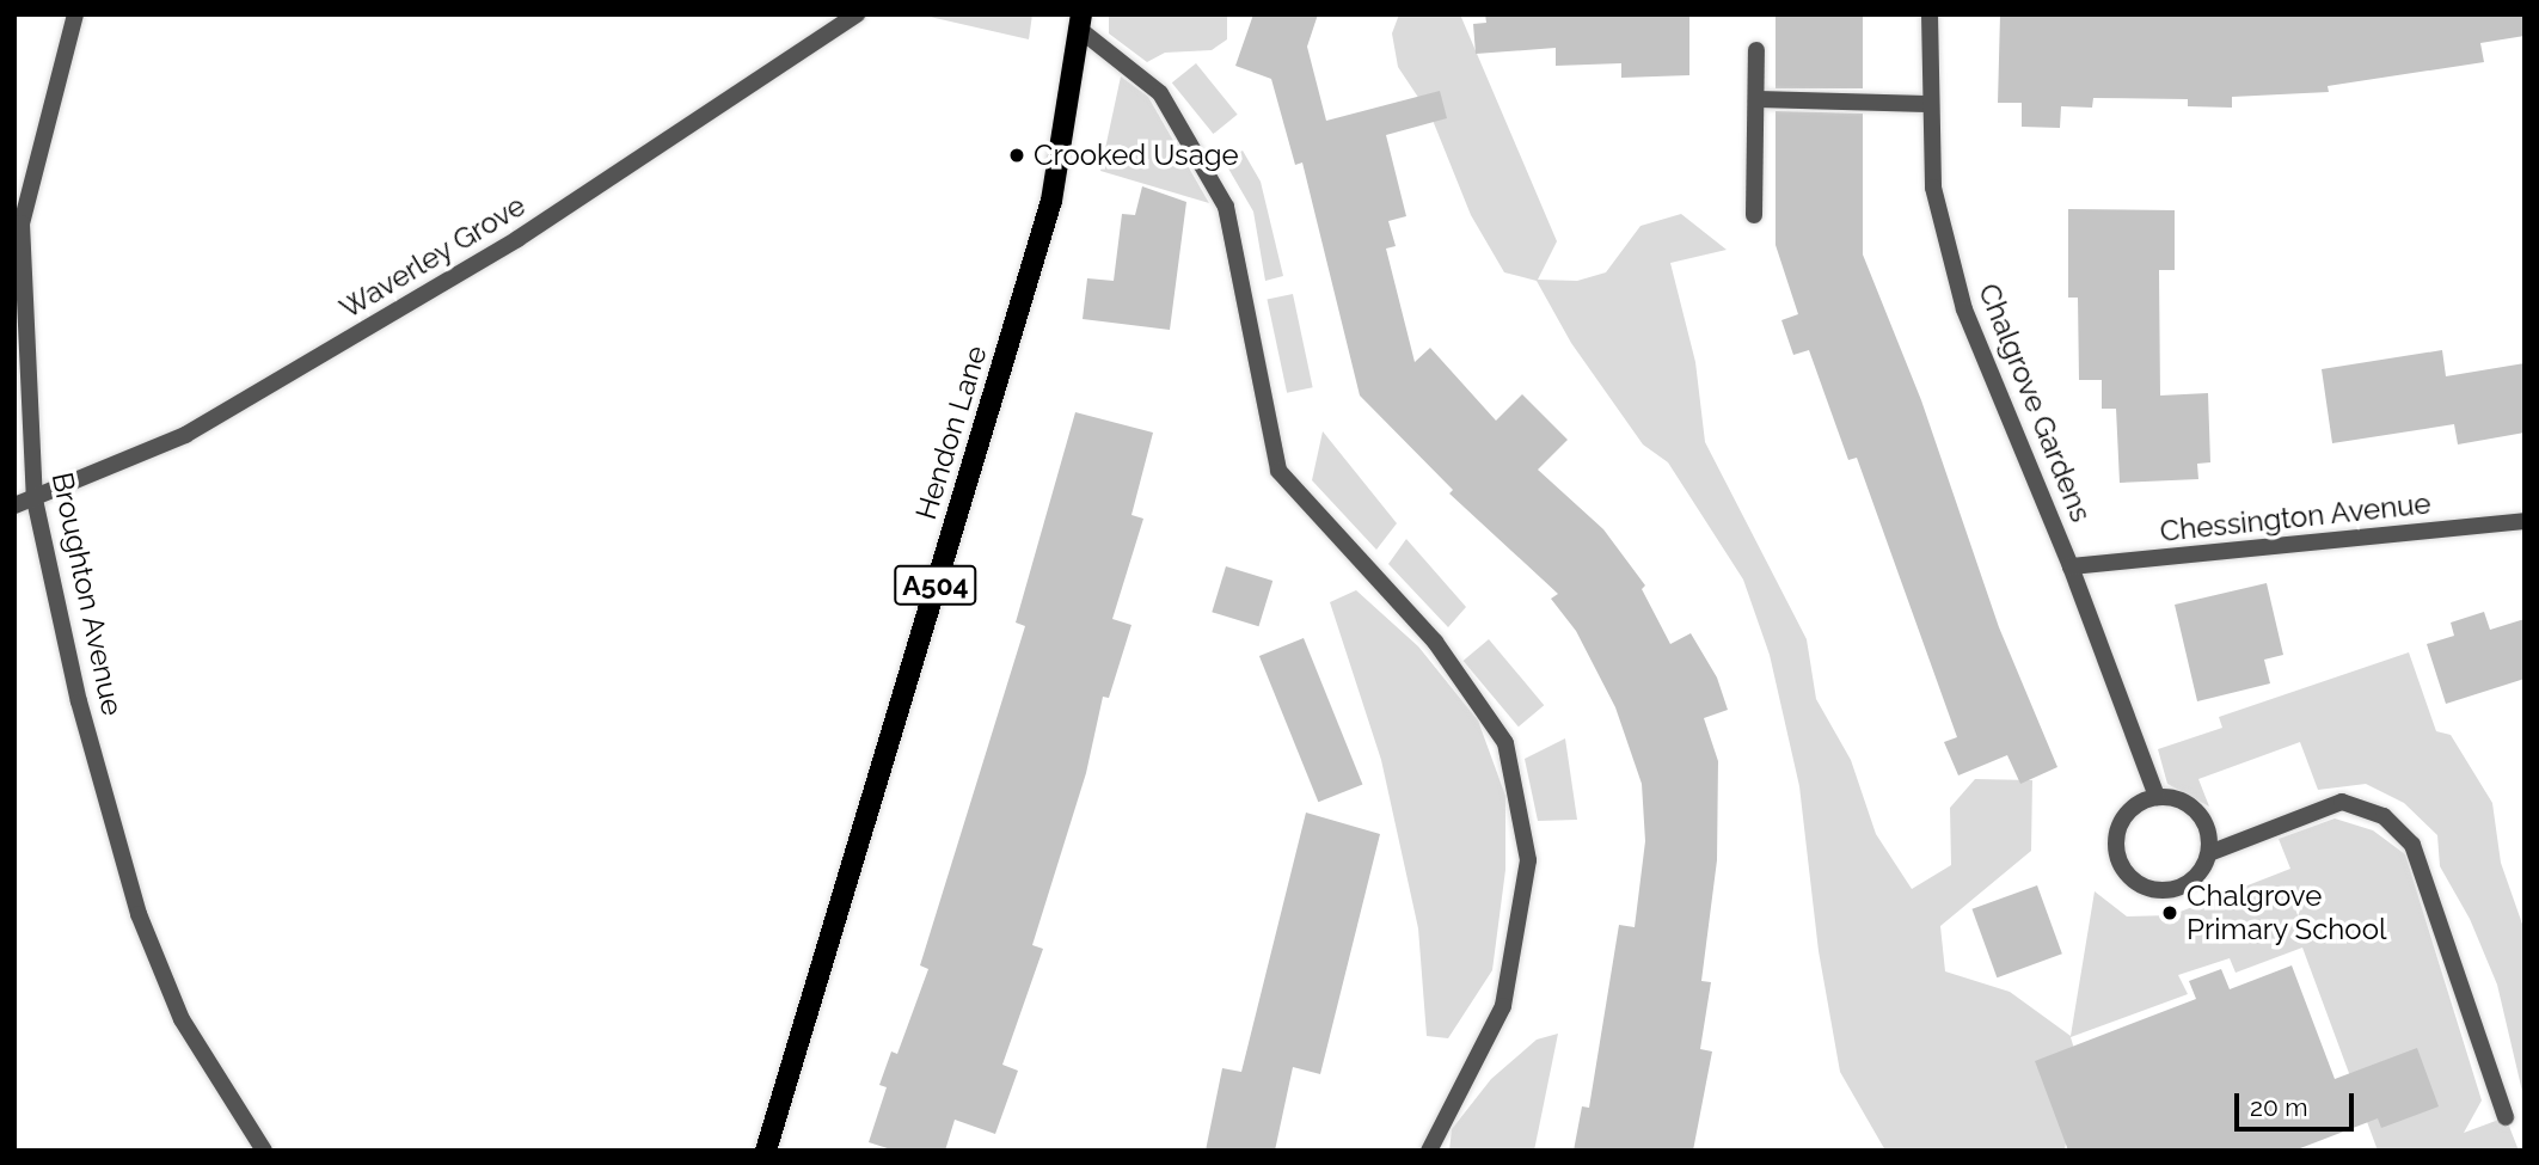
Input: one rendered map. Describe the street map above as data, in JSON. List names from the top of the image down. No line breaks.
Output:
{"streets":{"main road":["Hendon Lane","A504"],"street":["Waverley Grove","Chalgrove Gardens","Chessington Avenue","Broughton Avenue"]},"crossings":[["Waverley Grove","Broughton Avenue"],["Chalgrove Gardens","Chessington Avenue"]],"places":["Crooked Usage","Chalgrove Primary School"],"scale_bar":"20 m"}
